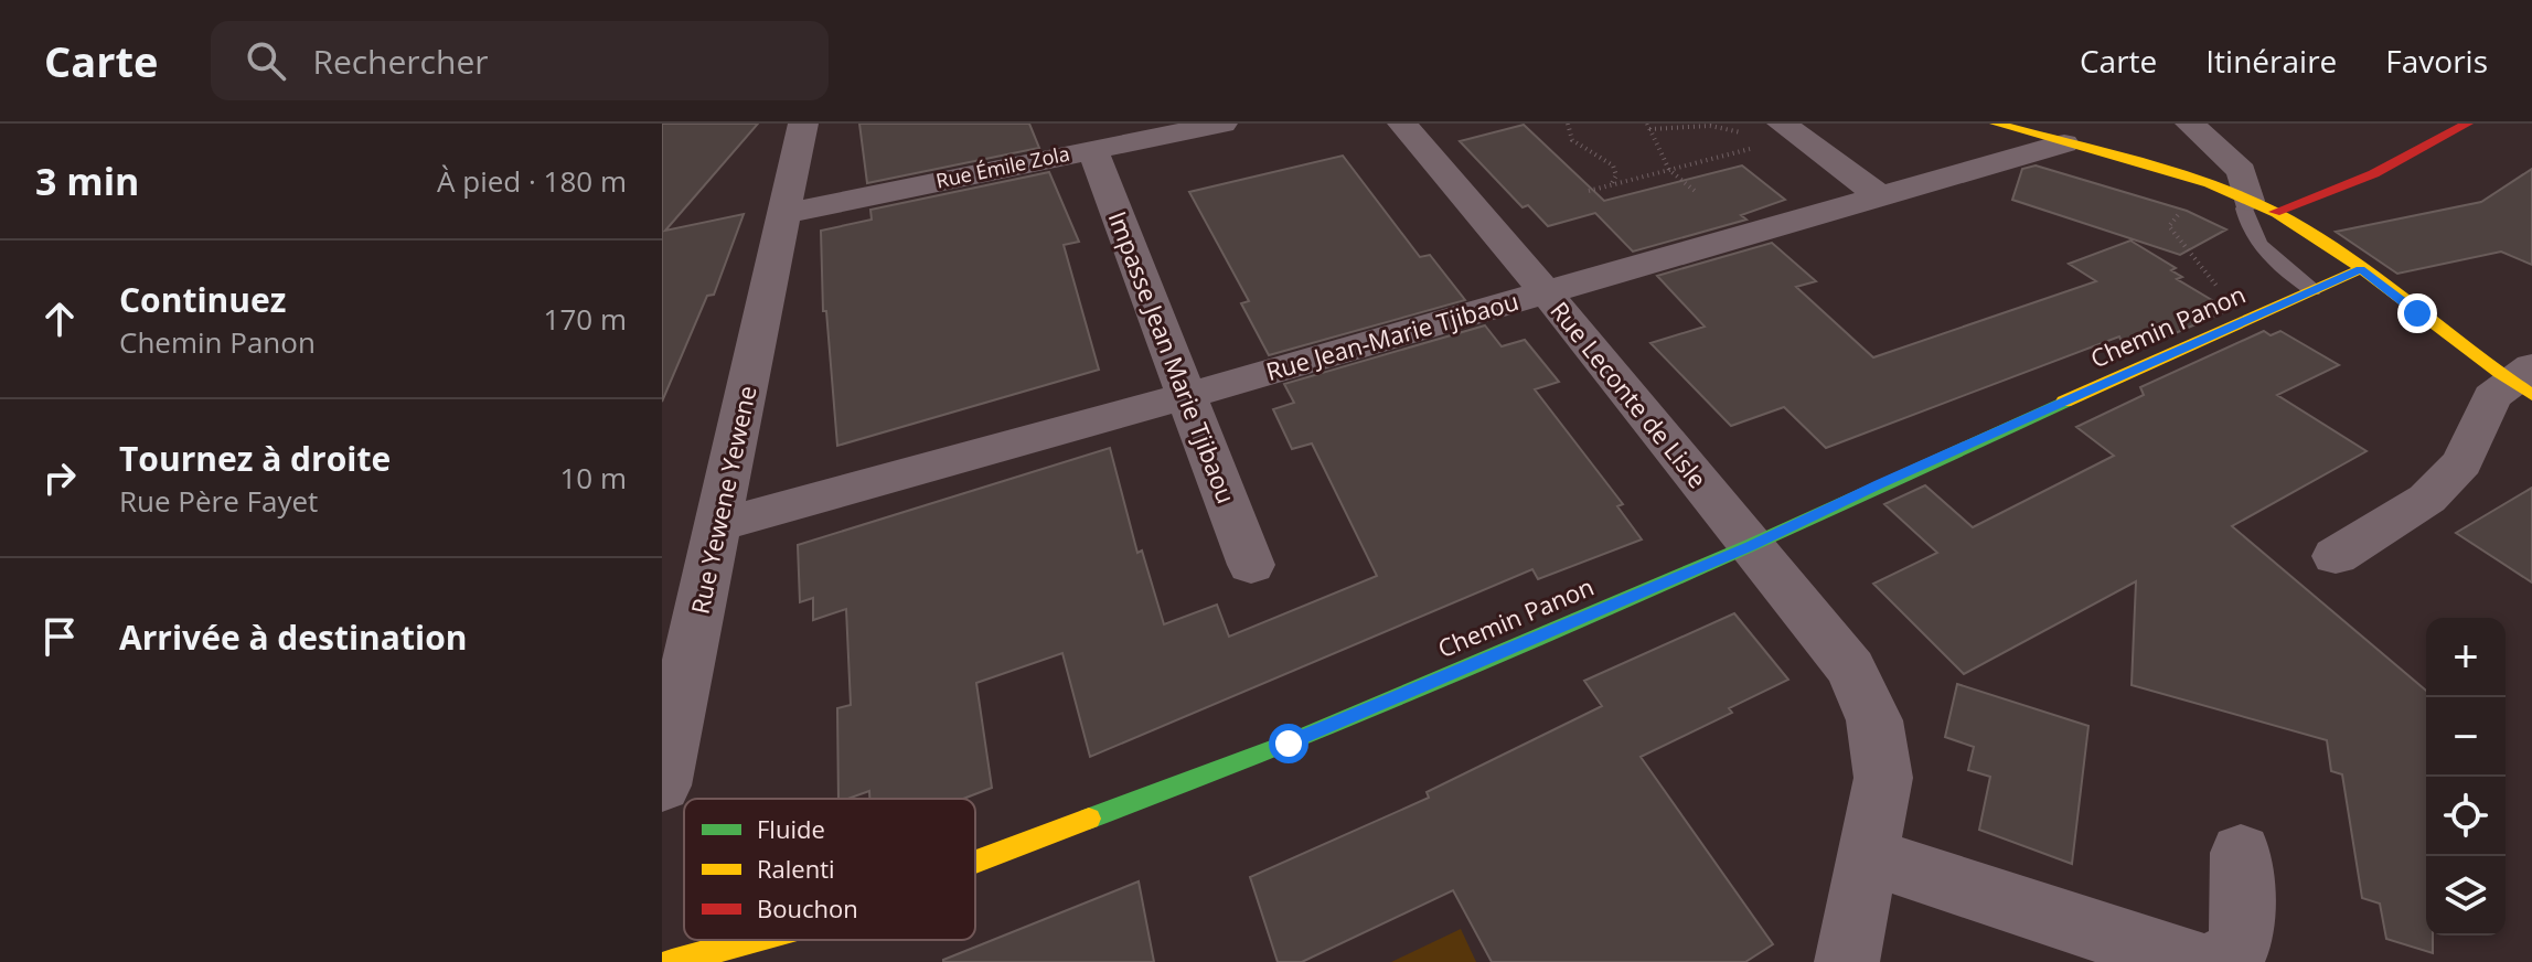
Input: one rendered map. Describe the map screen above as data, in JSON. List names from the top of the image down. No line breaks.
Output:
{"streets":{"street":["Rue Émile Zola","Chemin Panon","Rue Jean-Marie Tjibaou","Impasse Jean Marie Tjibaou","Rue Leconte de Lisle","Rue Yewene Yewene"]},"crossings":[["Rue Émile Zola","Impasse Jean Marie Tjibaou"],["Rue Émile Zola","Rue Yewene Yewene"],["Chemin Panon","Rue Leconte de Lisle"],["Rue Jean-Marie Tjibaou","Impasse Jean Marie Tjibaou"],["Rue Jean-Marie Tjibaou","Rue Leconte de Lisle"],["Rue Jean-Marie Tjibaou","Rue Yewene Yewene"]],"legend":["Fluide","Ralenti","Bouchon"],"page":{"header":"Carte","search":"Rechercher","nav":["Carte","Itinéraire","Favoris"],"heading":["3 min","À pied · 180 m"],"list":[["Continuez","Chemin Panon","170 m"],["Tournez à droite","Rue Père Fayet","10 m"],"Arrivée à destination"],"map_buttons":["+","−"]}}
